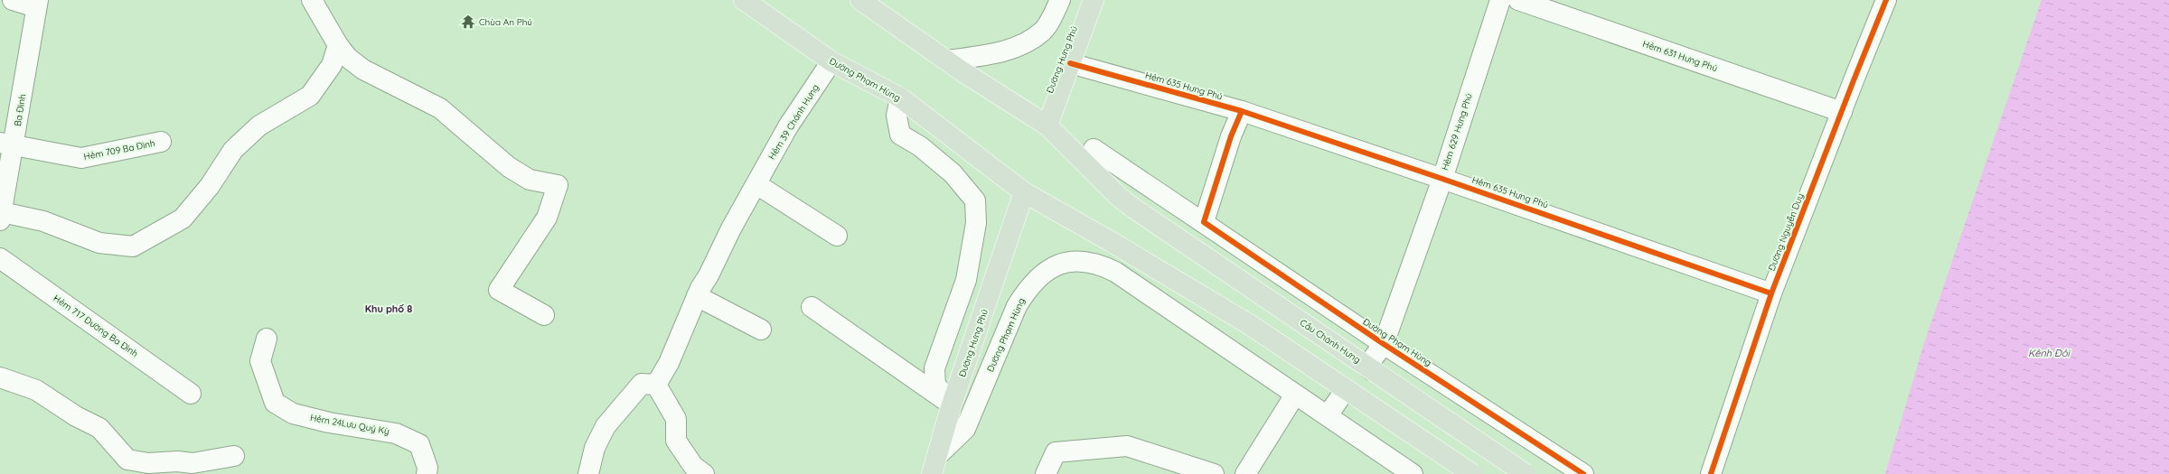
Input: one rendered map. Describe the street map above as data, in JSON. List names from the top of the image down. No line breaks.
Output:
{"streets":{"main road":["Đường Hưng Phú","Đường Phạm Hùng","Cầu Chánh Hưng"],"street":["Hẻm 631 Hưng Phú","Hẻm 635 Hưng Phú","Ba Đình","Hẻm 39 Chánh Hưng","Hẻm 629 Hưng Phú","Hẻm 709 Ba Đình","Đường Nguyễn Duy","Hẻm 717 Đường Ba Đình","Hẻm 24Lưu Quý Kỳ"]},"crossings":[["Hẻm 631 Hưng Phú","Đường Nguyễn Duy"],["Đường Hưng Phú","Đường Phạm Hùng"],["Đường Hưng Phú","Hẻm 635 Hưng Phú"],["Đường Hưng Phú","Cầu Chánh Hưng"],["Đường Phạm Hùng","Hẻm 39 Chánh Hưng"],["Đường Phạm Hùng","Hẻm 629 Hưng Phú"],["Hẻm 635 Hưng Phú","Hẻm 629 Hưng Phú"],["Hẻm 635 Hưng Phú","Đường Nguyễn Duy"],["Ba Đình","Hẻm 709 Ba Đình"]],"districts":["Khu phố 8"],"water":["Kênh Đôi"],"places":{"temple":["Chùa An Phú"]}}
